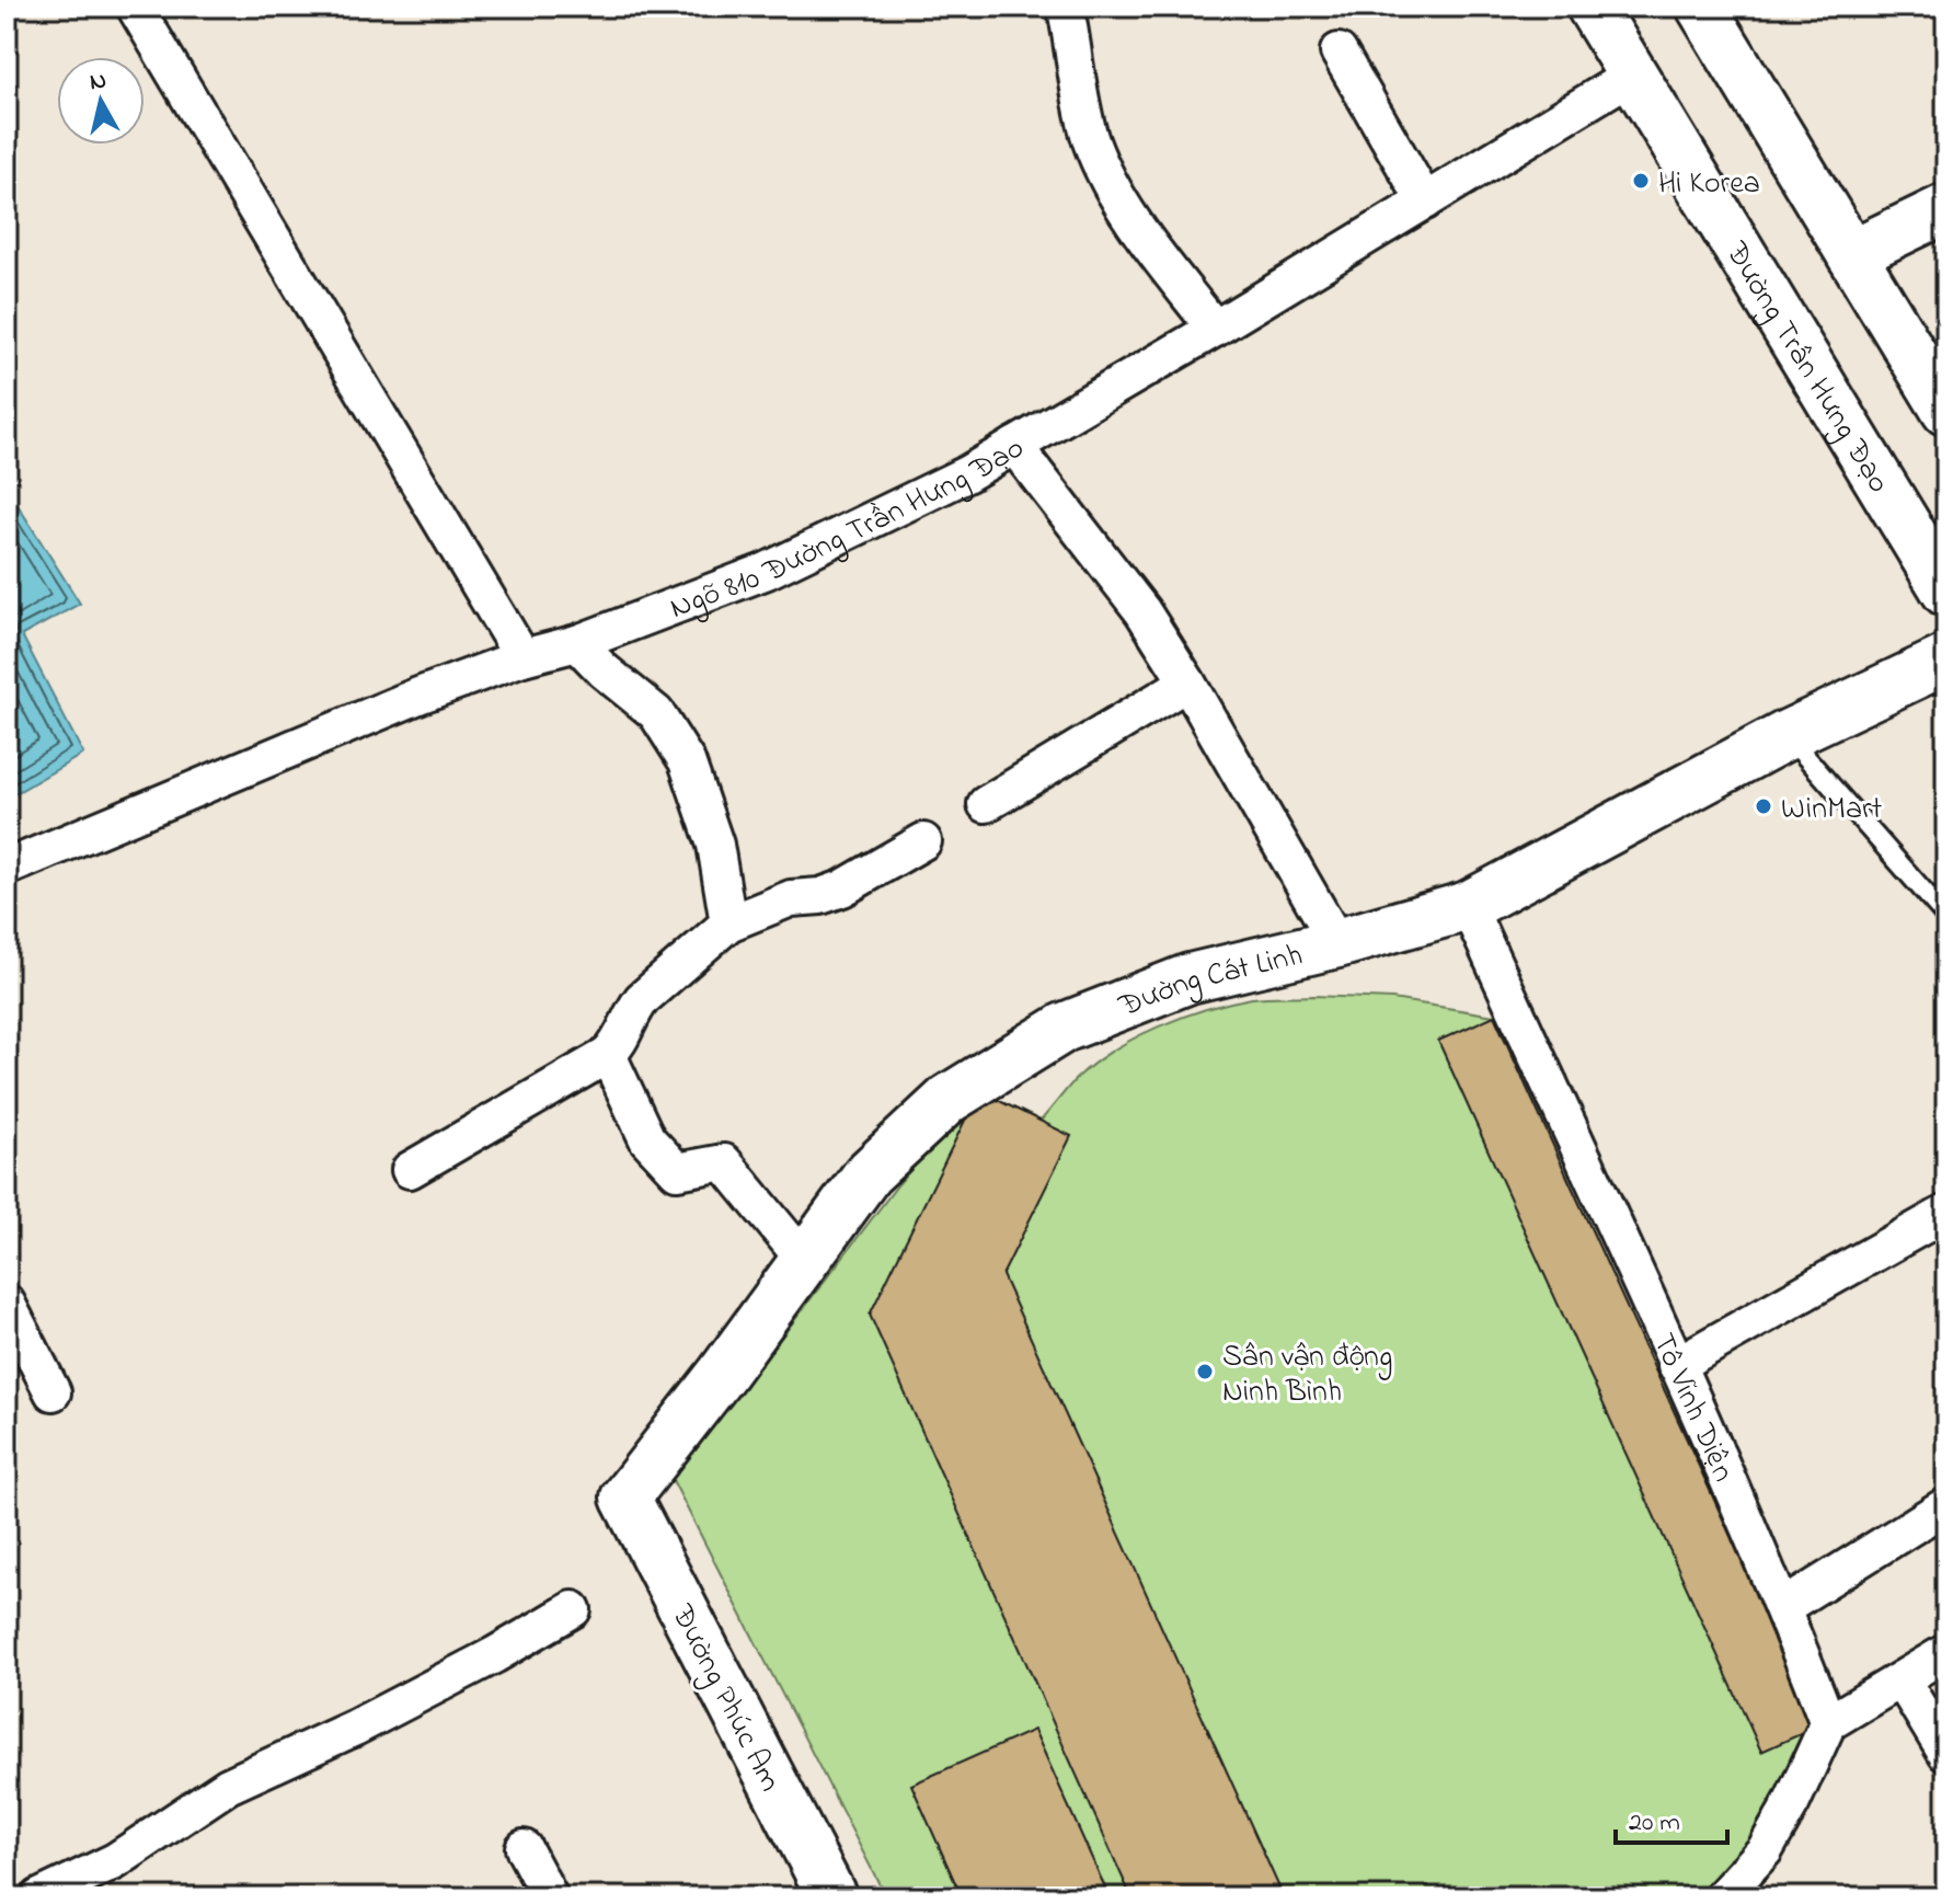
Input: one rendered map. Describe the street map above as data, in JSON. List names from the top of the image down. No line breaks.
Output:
{"streets":{"main road":["Đường Trân Hưng Đạo","Đường Cát Linh","Đường Phúc Am"],"street":["Ngõ 810 Đường Trần Hưng Đạo","Tô Vĩnh Diện"]},"crossings":[["Đường Trân Hưng Đạo","Ngõ 810 Đường Trần Hưng Đạo"],["Đường Cát Linh","Tô Vĩnh Diện"],["Đường Cát Linh","Đường Phúc Am"]],"places":["Hi Korea","WinMart","Sân vận động Ninh Bình"],"scale_bar":"20 m","north":"top"}
